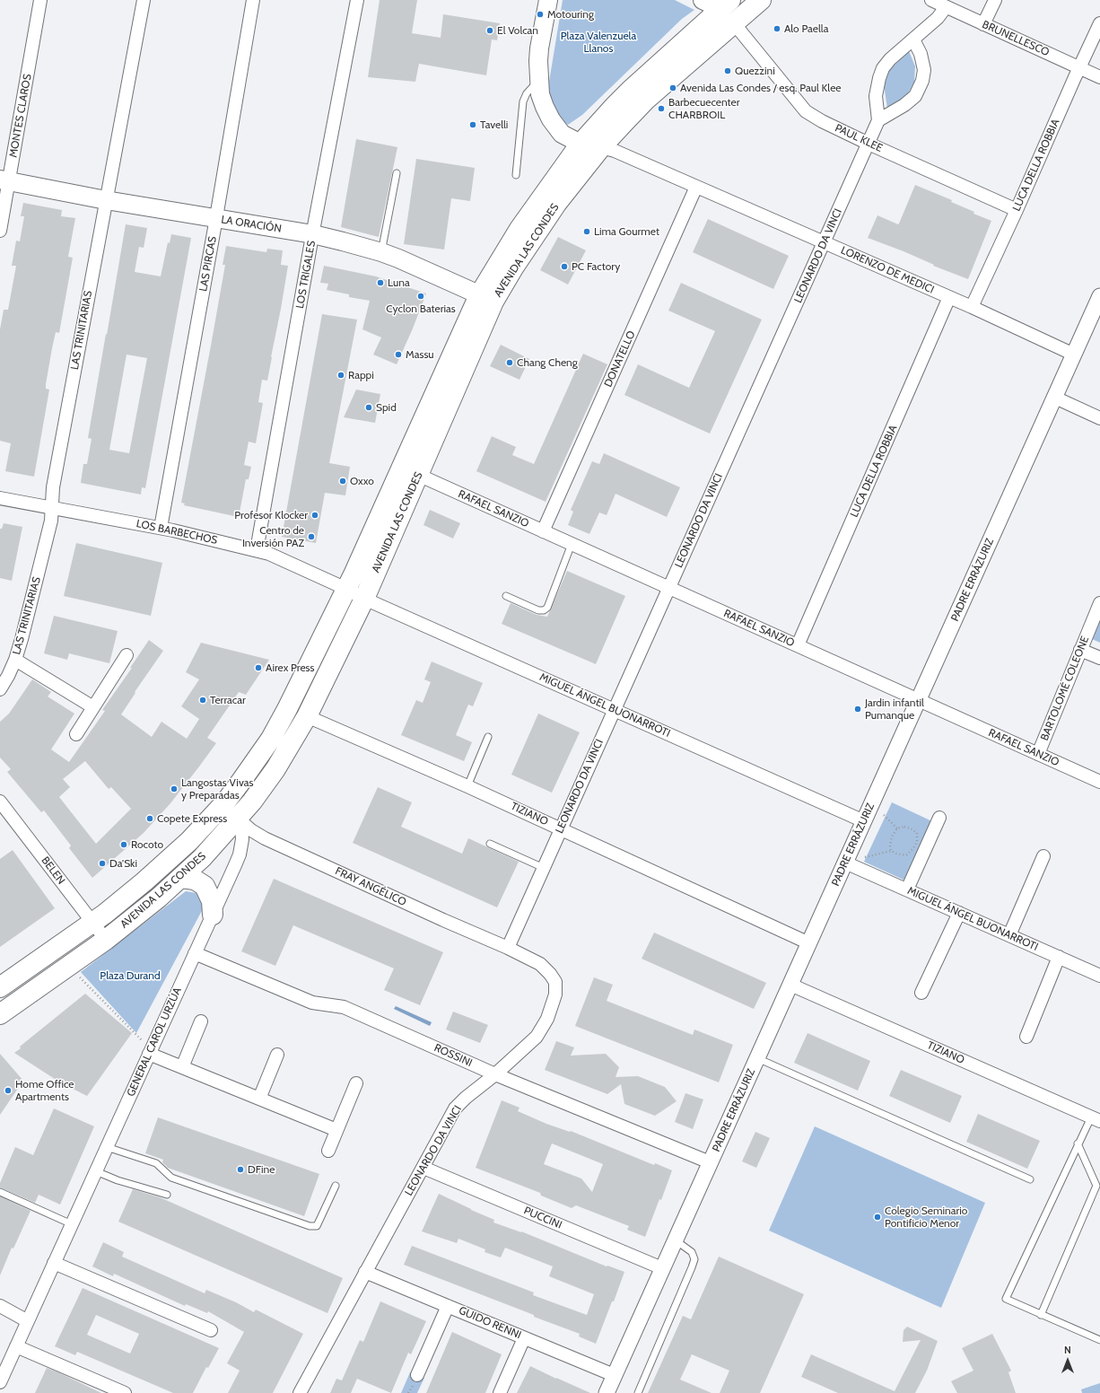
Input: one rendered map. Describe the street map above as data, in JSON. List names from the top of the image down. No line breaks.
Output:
{"streets":{"main road":["LA ORACIÓN","AVENIDA LAS CONDES"],"street":["BRUNELLESCO","MONTES CLAROS","PAUL KLEE","LUCA DELLA ROBBIA","LEONARDO DA VINCI","LAS PIRCAS","LORENZO DE MEDICI","LOS TRIGALES","LAS TRINITARIAS","DONATELLO","RAFAEL SANZIO","LOS BARBECHOS","PADRE ERRÁZURIZ","BARTOLOMÉ COLEONE","MIGUEL ÁNGEL BUONARROTI","TIZIANO","BELEN","FRAY ANGÉLICO","GENERAL CAROL URZÚA","ROSSINI","PUCCINI","GUIDO RENNI"]},"crossings":[["BRUNELLESCO","LUCA DELLA ROBBIA"],["BRUNELLESCO","LEONARDO DA VINCI"],["MONTES CLAROS","LA ORACIÓN"],["PAUL KLEE","LUCA DELLA ROBBIA"],["PAUL KLEE","AVENIDA LAS CONDES"],["PAUL KLEE","LEONARDO DA VINCI"],["LUCA DELLA ROBBIA","LORENZO DE MEDICI"],["LUCA DELLA ROBBIA","RAFAEL SANZIO"],["LA ORACIÓN","AVENIDA LAS CONDES"],["LA ORACIÓN","LAS PIRCAS"],["LA ORACIÓN","LOS TRIGALES"],["LA ORACIÓN","LAS TRINITARIAS"],["AVENIDA LAS CONDES","LORENZO DE MEDICI"],["AVENIDA LAS CONDES","RAFAEL SANZIO"],["AVENIDA LAS CONDES","LOS BARBECHOS"],["AVENIDA LAS CONDES","MIGUEL ÁNGEL BUONARROTI"],["AVENIDA LAS CONDES","TIZIANO"],["AVENIDA LAS CONDES","BELEN"],["AVENIDA LAS CONDES","FRAY ANGÉLICO"],["AVENIDA LAS CONDES","GENERAL CAROL URZÚA"],["LEONARDO DA VINCI","LORENZO DE MEDICI"],["LEONARDO DA VINCI","RAFAEL SANZIO"],["LEONARDO DA VINCI","MIGUEL ÁNGEL BUONARROTI"],["LEONARDO DA VINCI","TIZIANO"],["LEONARDO DA VINCI","FRAY ANGÉLICO"],["LEONARDO DA VINCI","ROSSINI"],["LEONARDO DA VINCI","PUCCINI"],["LEONARDO DA VINCI","GUIDO RENNI"],["LAS PIRCAS","LOS BARBECHOS"],["LORENZO DE MEDICI","DONATELLO"],["LORENZO DE MEDICI","PADRE ERRÁZURIZ"],["LOS TRIGALES","LOS BARBECHOS"],["LAS TRINITARIAS","LOS BARBECHOS"],["DONATELLO","RAFAEL SANZIO"],["RAFAEL SANZIO","PADRE ERRÁZURIZ"],["RAFAEL SANZIO","BARTOLOMÉ COLEONE"],["LOS BARBECHOS","MIGUEL ÁNGEL BUONARROTI"],["PADRE ERRÁZURIZ","MIGUEL ÁNGEL BUONARROTI"],["PADRE ERRÁZURIZ","TIZIANO"],["PADRE ERRÁZURIZ","ROSSINI"],["PADRE ERRÁZURIZ","PUCCINI"],["PADRE ERRÁZURIZ","GUIDO RENNI"],["FRAY ANGÉLICO","GENERAL CAROL URZÚA"],["GENERAL CAROL URZÚA","ROSSINI"]],"parks":["Plaza Valenzuela Llanos","Plaza Durand"],"places":["Motouring","Alo Paella","El Volcan","Quezzini","Avenida Las Condes / esq. Paul Klee","Barbecuecenter CHARBROIL","Tavelli","Lima Gourmet","PC Factory","Luna","Cyclon Baterias","Massu","Chang Cheng","Rappi","Spid","Oxxo","Profesor Klocker","Centro de Inversión PAZ","Airex Press","Terracar","Jardin infantil Pumanque","Langostas Vivas y Preparadas","Copete Express","Rocoto","Da'Ski","Home Office Apartments","DFine","Colegio Seminario Pontificio Menor"],"north":"top"}
